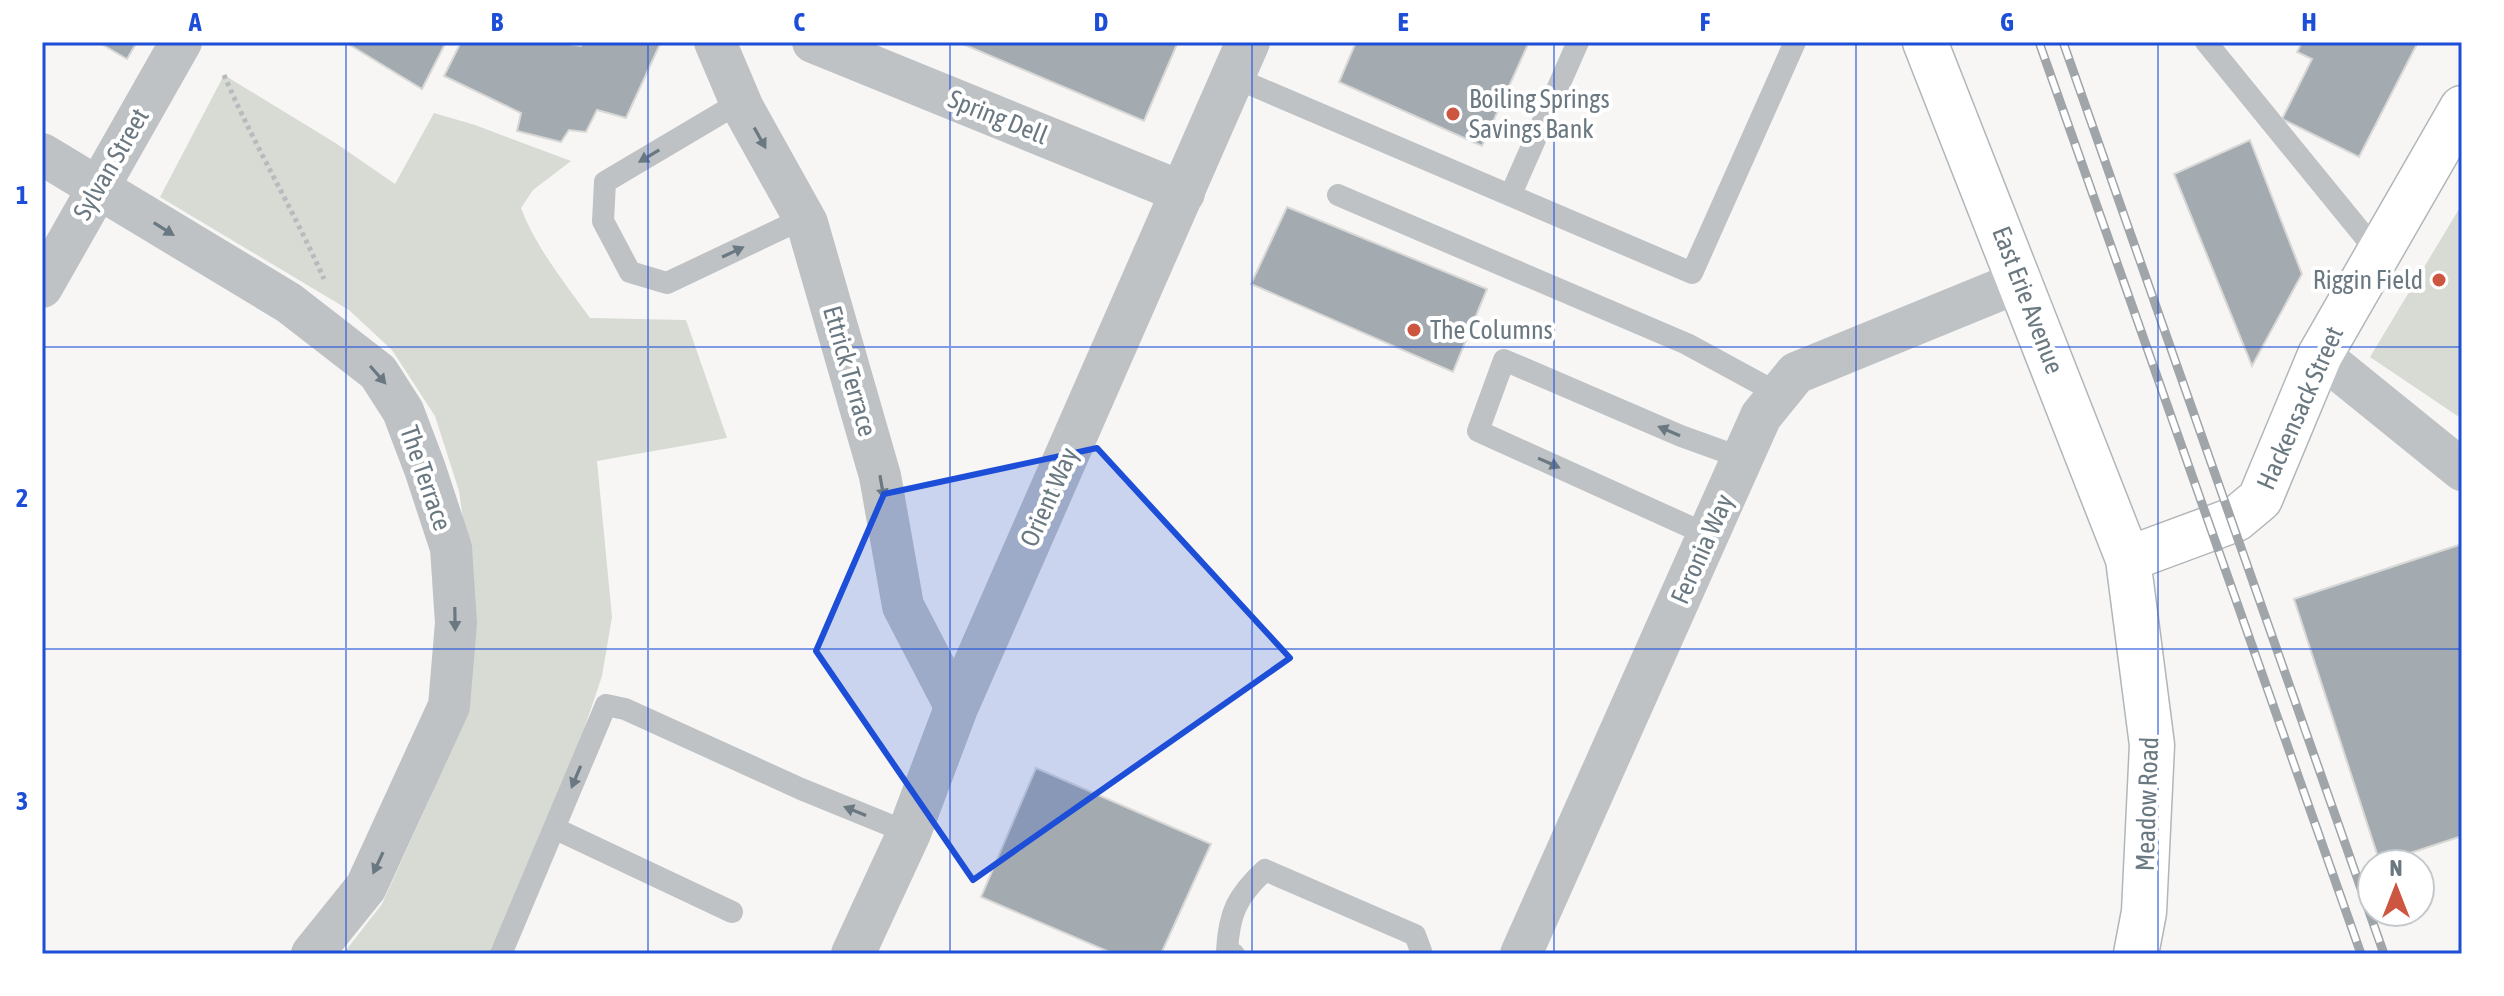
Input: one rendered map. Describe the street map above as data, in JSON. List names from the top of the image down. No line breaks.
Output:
{"streets":{"main road":["East Erie Avenue","Hackensack Street","Meadow Road"],"street":["Spring Dell","Sylvan Street","Ettrick Terrace","The Terrace","Orient Way","Feronia Way"]},"crossings":[["Spring Dell","Orient Way"],["Sylvan Street","The Terrace"],["East Erie Avenue","Hackensack Street"],["East Erie Avenue","Feronia Way"],["East Erie Avenue","Meadow Road"],["Ettrick Terrace","Orient Way"],["Hackensack Street","Meadow Road"]],"one_way":["Ettrick Terrace","The Terrace"],"places":["Boiling Springs Savings Bank","Riggin Field","The Columns"],"north":"top","grid":{"columns":["A","B","C","D","E","F","G","H"],"rows":["1","2","3"]}}
